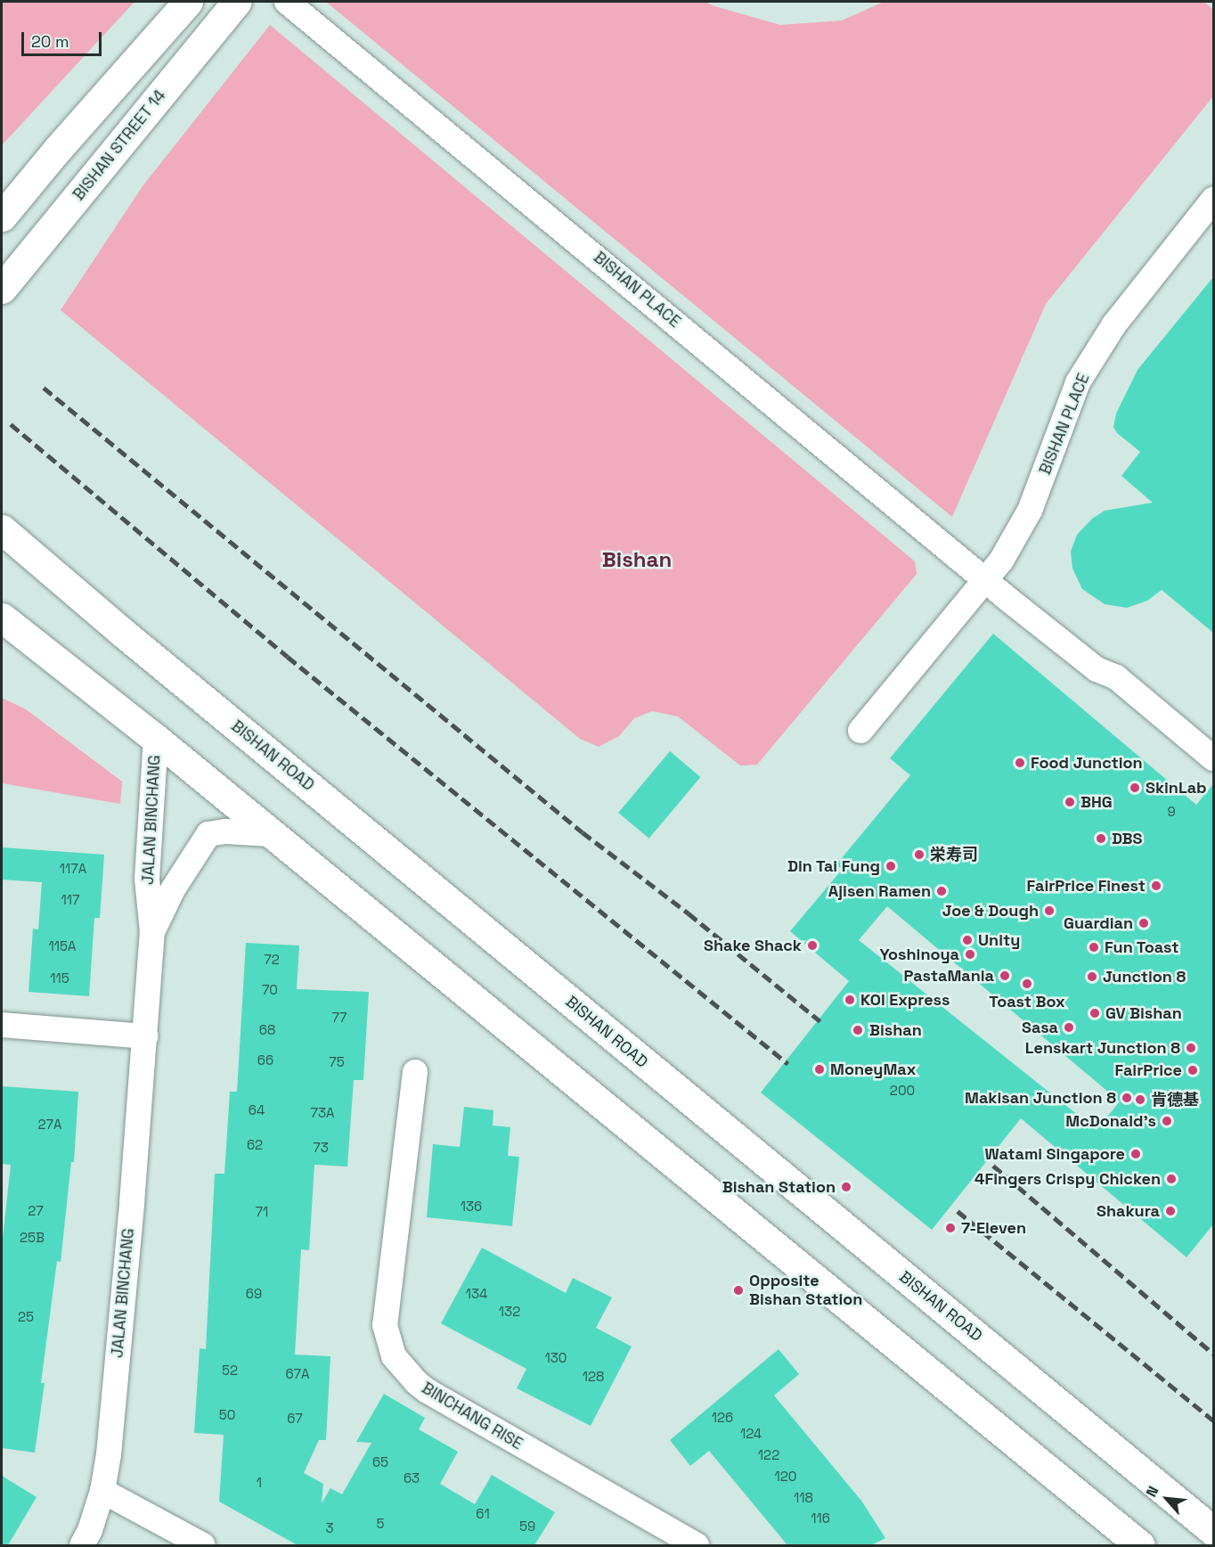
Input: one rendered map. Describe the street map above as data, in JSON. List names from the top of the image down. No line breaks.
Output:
{"streets":{"main road":["BISHAN STREET 14","BISHAN ROAD"],"street":["BISHAN PLACE","JALAN BINCHANG","BINCHANG RISE"]},"districts":["Bishan"],"places":["Food Junction","SkinLab","BHG","DBS","栄寿司","Din Tai Fung","FairPrice Finest","Ajisen Ramen","Joe & Dough","Guardian","Unity","Shake Shack","Fun Toast","Yoshinoya","PastaMania","Junction 8","Toast Box","KOI Express","GV Bishan","Sasa","Bishan","Lenskart Junction 8","MoneyMax","FairPrice","Makisan Junction 8","肯德基","McDonald's","Watami Singapore","4Fingers Crispy Chicken","Bishan Station","Shakura","7-Eleven","Opposite Bishan Station"],"house_numbers":["9","117A","117","115A","72","115","70","77","68","66","75","200","64","73A","27A","62","73","136","27","71","25B","69","134","132","25","130","52","67A","128","50","126","67","124","122","65","120","63","1","118","61","116","5","59","3"],"scale_bar":"20 m","north":"top left"}
